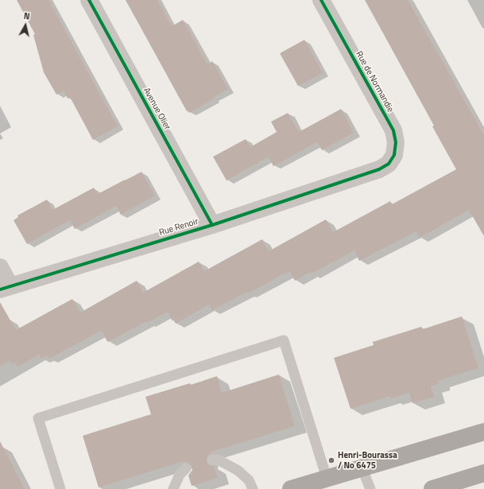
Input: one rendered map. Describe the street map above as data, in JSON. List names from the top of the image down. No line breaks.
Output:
{"streets":{"street":["Rue de Normandie","Avenue Olier","Rue Renoir"]},"crossings":[["Rue de Normandie","Rue Renoir"],["Avenue Olier","Rue Renoir"]],"places":["Henri-Bourassa / No 6475"],"north":"top"}
